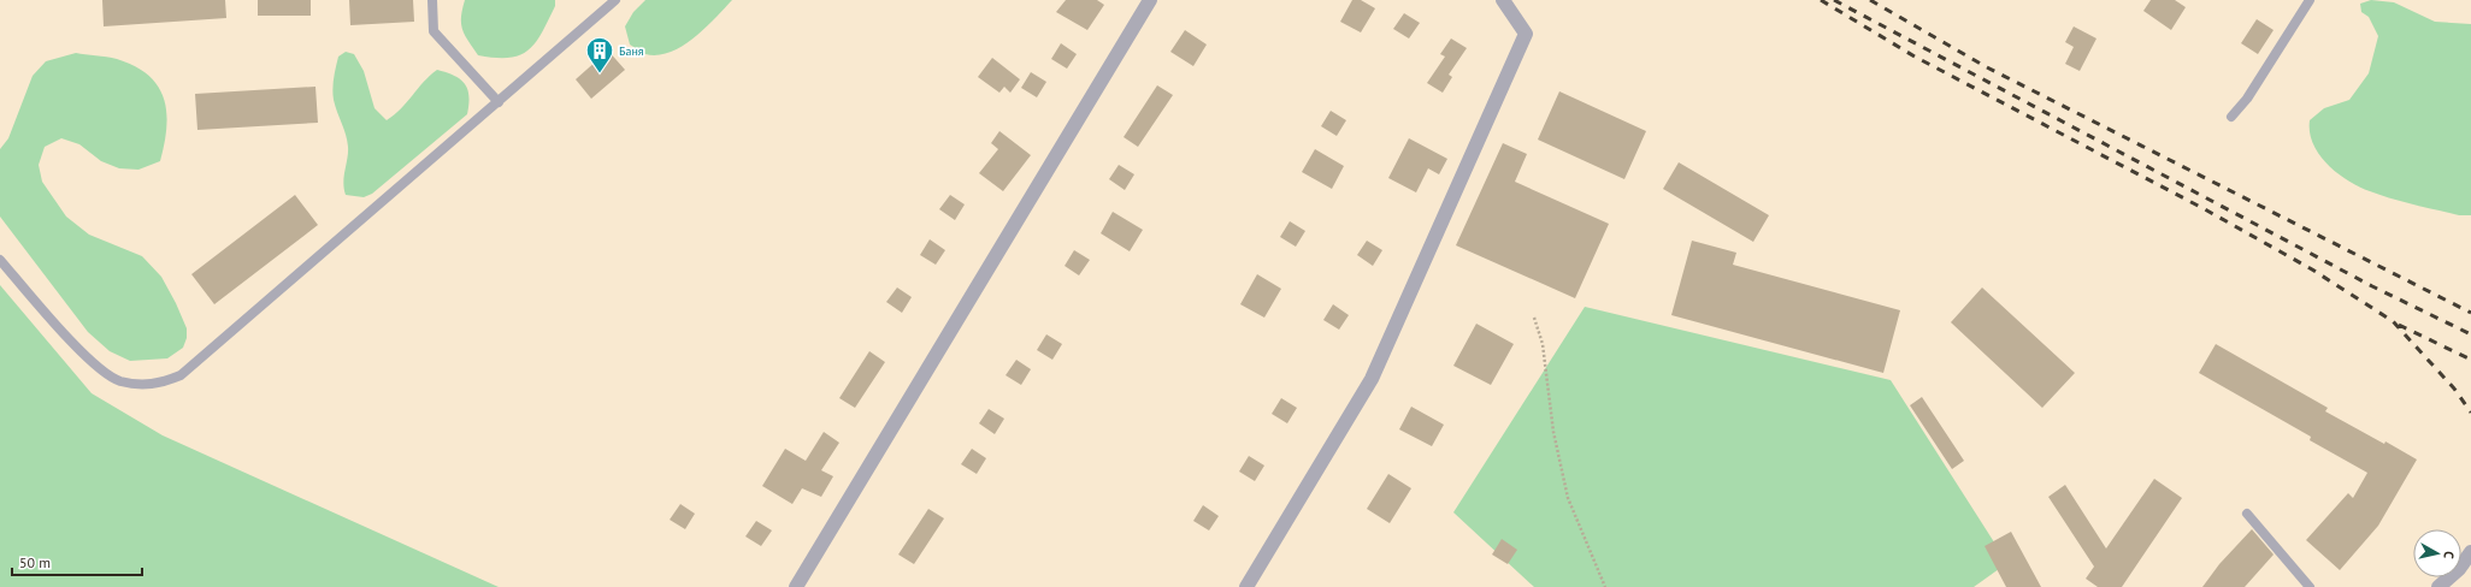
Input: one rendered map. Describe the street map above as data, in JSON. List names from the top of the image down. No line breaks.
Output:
{"places":{"building":["Баня"]},"scale_bar":"50 m","north":"right"}
